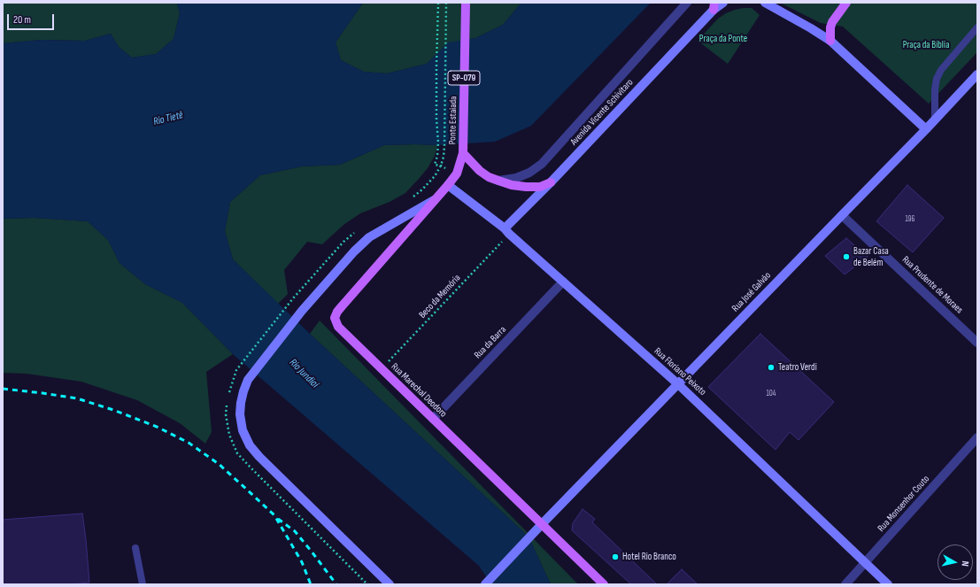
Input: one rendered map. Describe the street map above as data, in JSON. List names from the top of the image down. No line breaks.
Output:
{"streets":{"main road":["SP-079","Avenida Vicente Schivitaro","Ponte Estaiada","Rua José Galvão","Rua Floriano Peixoto","Rua Marechal Deodoro"],"street":["Rua Prudente de Moraes","Rua da Barra","Rua Monsenhor Couto"],"path":["Beco da Memória"]},"crossings":[["Avenida Vicente Schivitaro","Beco da Memória"],["Avenida Vicente Schivitaro","Rua Floriano Peixoto"],["Ponte Estaiada","Rua Marechal Deodoro"],["Rua Prudente de Moraes","Rua José Galvão"],["Rua José Galvão","Rua Floriano Peixoto"],["Rua José Galvão","Rua Marechal Deodoro"],["Beco da Memória","Rua Floriano Peixoto"],["Beco da Memória","Rua Marechal Deodoro"],["Rua da Barra","Rua Floriano Peixoto"],["Rua da Barra","Rua Marechal Deodoro"],["Rua Floriano Peixoto","Rua Marechal Deodoro"],["Rua Floriano Peixoto","Rua Monsenhor Couto"]],"water":["Rio Tietê","Rio Jundiaí"],"parks":["Praça da Ponte","Praça da Bíblia"],"places":["Bazar Casa de Belém","Teatro Verdi","Hotel Rio Branco"],"house_numbers":["196","104"],"scale_bar":"20 m","north":"right"}
